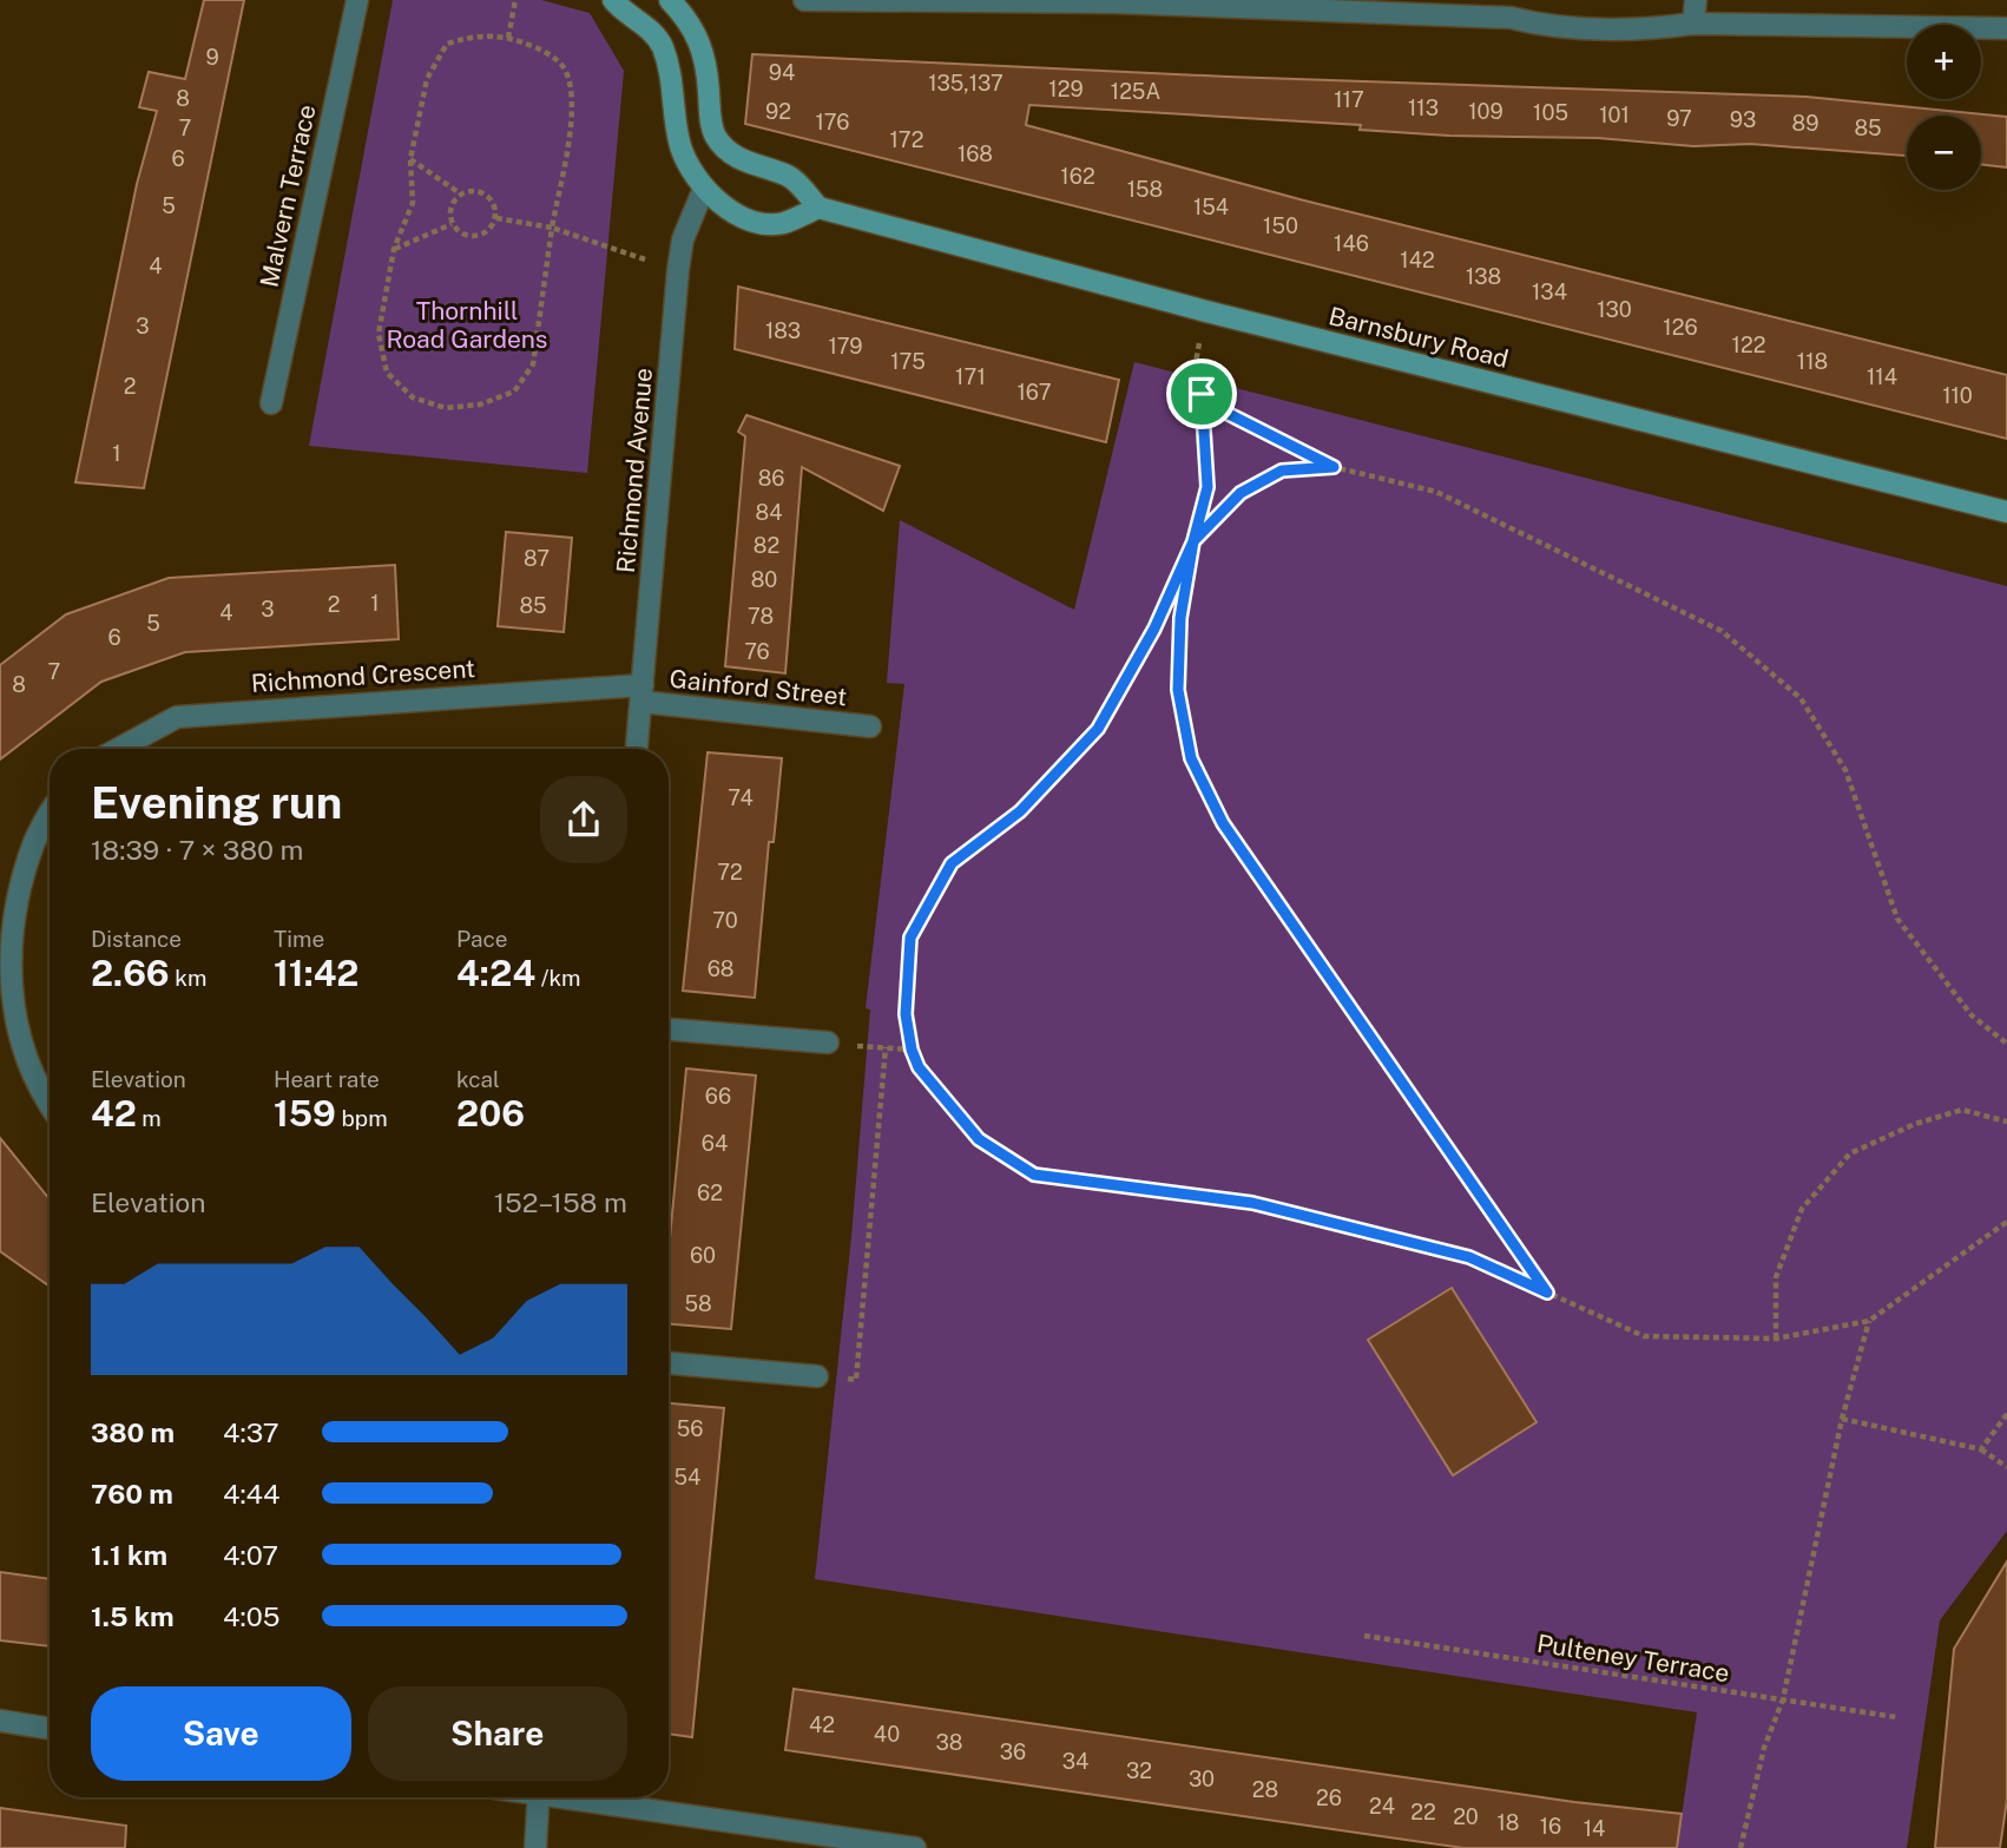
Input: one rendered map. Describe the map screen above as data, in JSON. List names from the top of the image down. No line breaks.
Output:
{"streets":{"street":["Malvern Terrace","Barnsbury Road","Richmond Avenue","Richmond Crescent","Gainford Street"],"path":["Pulteney Terrace"]},"crossings":[["Richmond Avenue","Richmond Crescent"],["Richmond Avenue","Gainford Street"],["Richmond Crescent","Gainford Street"]],"parks":["Thornhill Road Gardens"],"house_numbers":["9","94","135,137","129","125A","8","117","113","92","109","105","101","97","93","176","89","7","85","172","168","6","162","158","5","154","150","146","142","4","138","134","130","3","126","183","122","179","175","118","171","114","2","167","110","1","86","84","82","87","80","1","2","85","3","4","78","5","6","76","7","8","74","72","70","68","66","64","62","60","58","56","54","42","40","38","36","34","32","30","28","26","24","22","20","18","16","14"],"page":{"map_buttons":["+","−"],"heading":["Evening run","18:39 · 7 × 380 m"],"stats":[["Distance","2.66 km"],["Time","11:42"],["Pace","4:24 /km"],["Elevation","42 m"],["Heart rate","159 bpm"],["kcal","206"]],"chart":["Elevation","152–158 m"],"list":[{"name":"380 m","note":"4:37"},{"name":"760 m","note":"4:44"},{"name":"1.1 km","note":"4:07"},{"name":"1.5 km","note":"4:05"}],"buttons":["Save","Share"]}}
